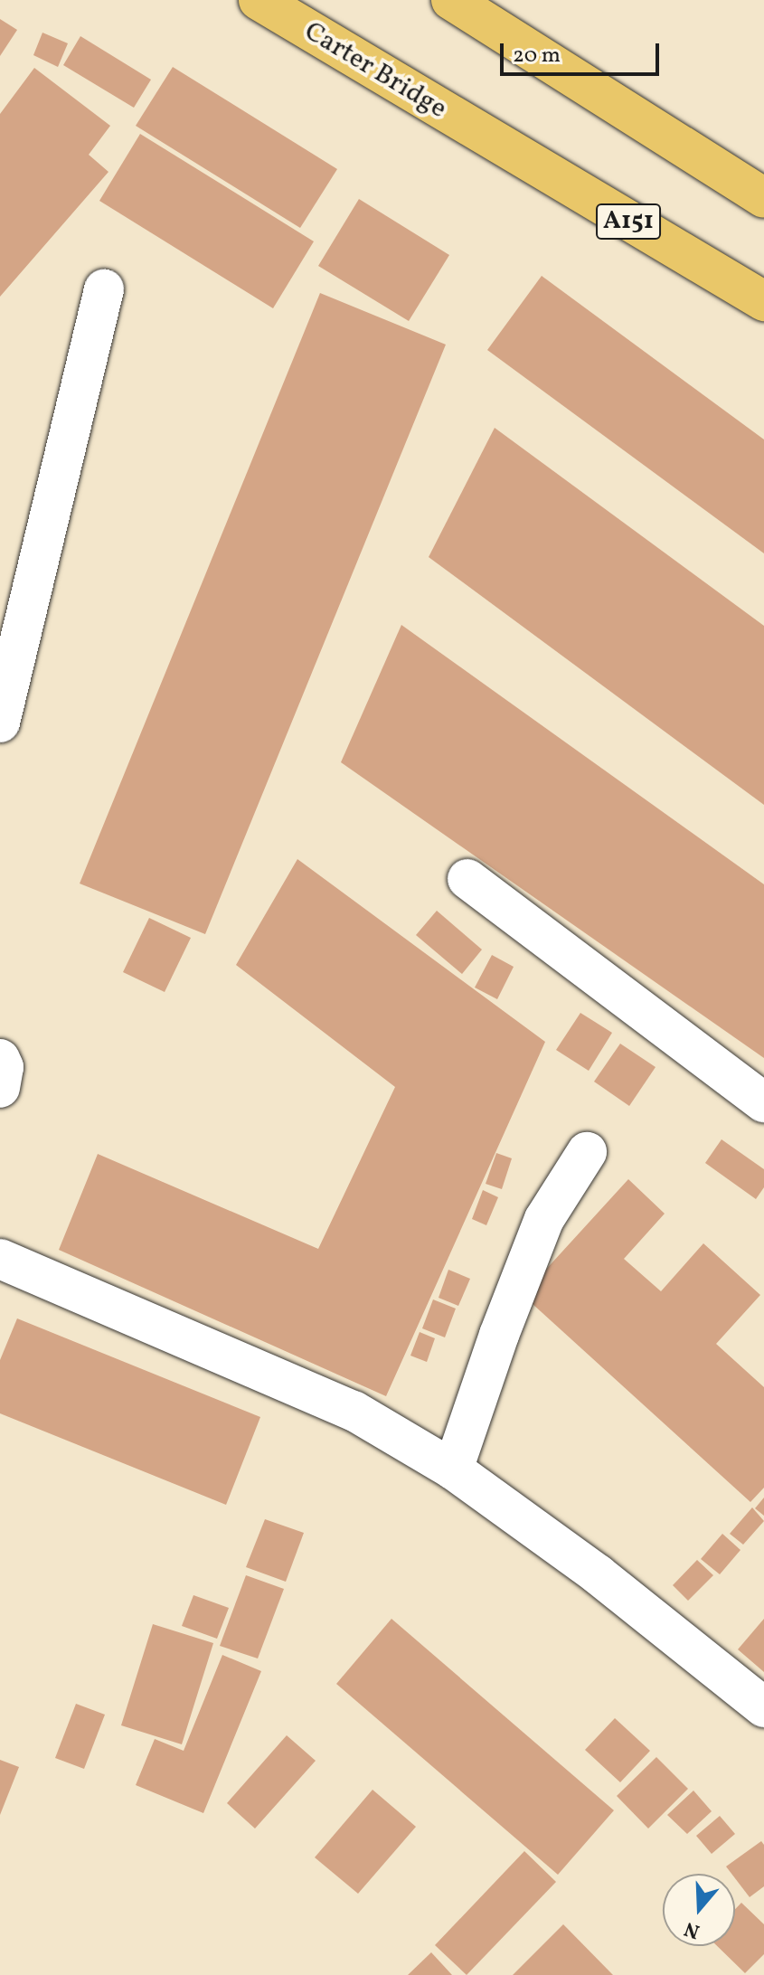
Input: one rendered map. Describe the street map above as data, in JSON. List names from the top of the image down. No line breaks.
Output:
{"streets":{"main road":["Carter Bridge","A151"]},"scale_bar":"20 m","north":"bottom"}
